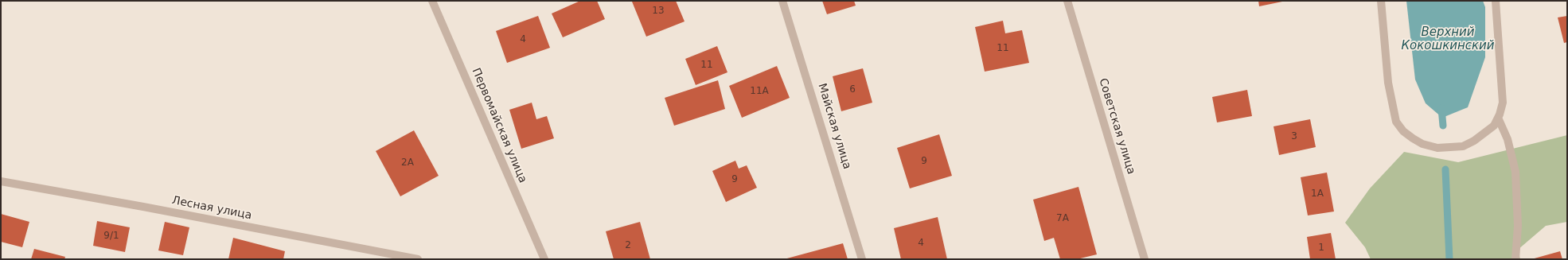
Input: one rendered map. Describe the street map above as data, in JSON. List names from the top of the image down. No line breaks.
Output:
{"streets":{"street":["Первомайская улица","Майская улица","Советская улица","Лесная улица"]},"water":["Верхний Кокошкинский"],"house_numbers":["13","4","11","11","6","11А","3","9","2А","9","1А","7А","9/1","4","2","1"]}
